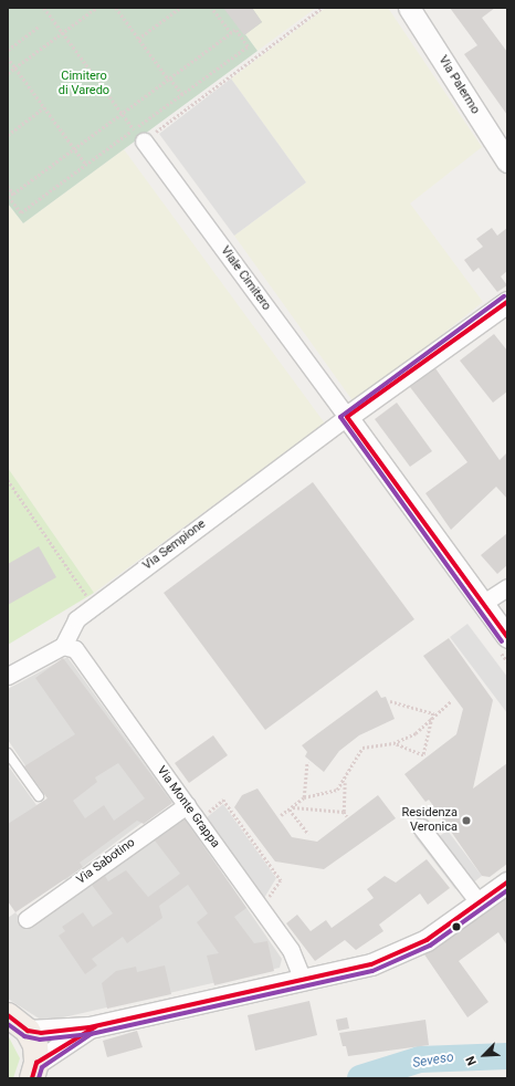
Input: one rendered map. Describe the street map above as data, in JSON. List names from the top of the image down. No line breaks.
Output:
{"streets":{"street":["Via Palermo","Viale Cimitero","Via Sempione","Via Monte Grappa","Via Sabotino"]},"crossings":[["Viale Cimitero","Via Sempione"],["Via Sempione","Via Monte Grappa"],["Via Monte Grappa","Via Sabotino"]],"water":["Seveso"],"parks":["Cimitero di Varedo"],"places":["Residenza Veronica"],"north":"bottom left"}
